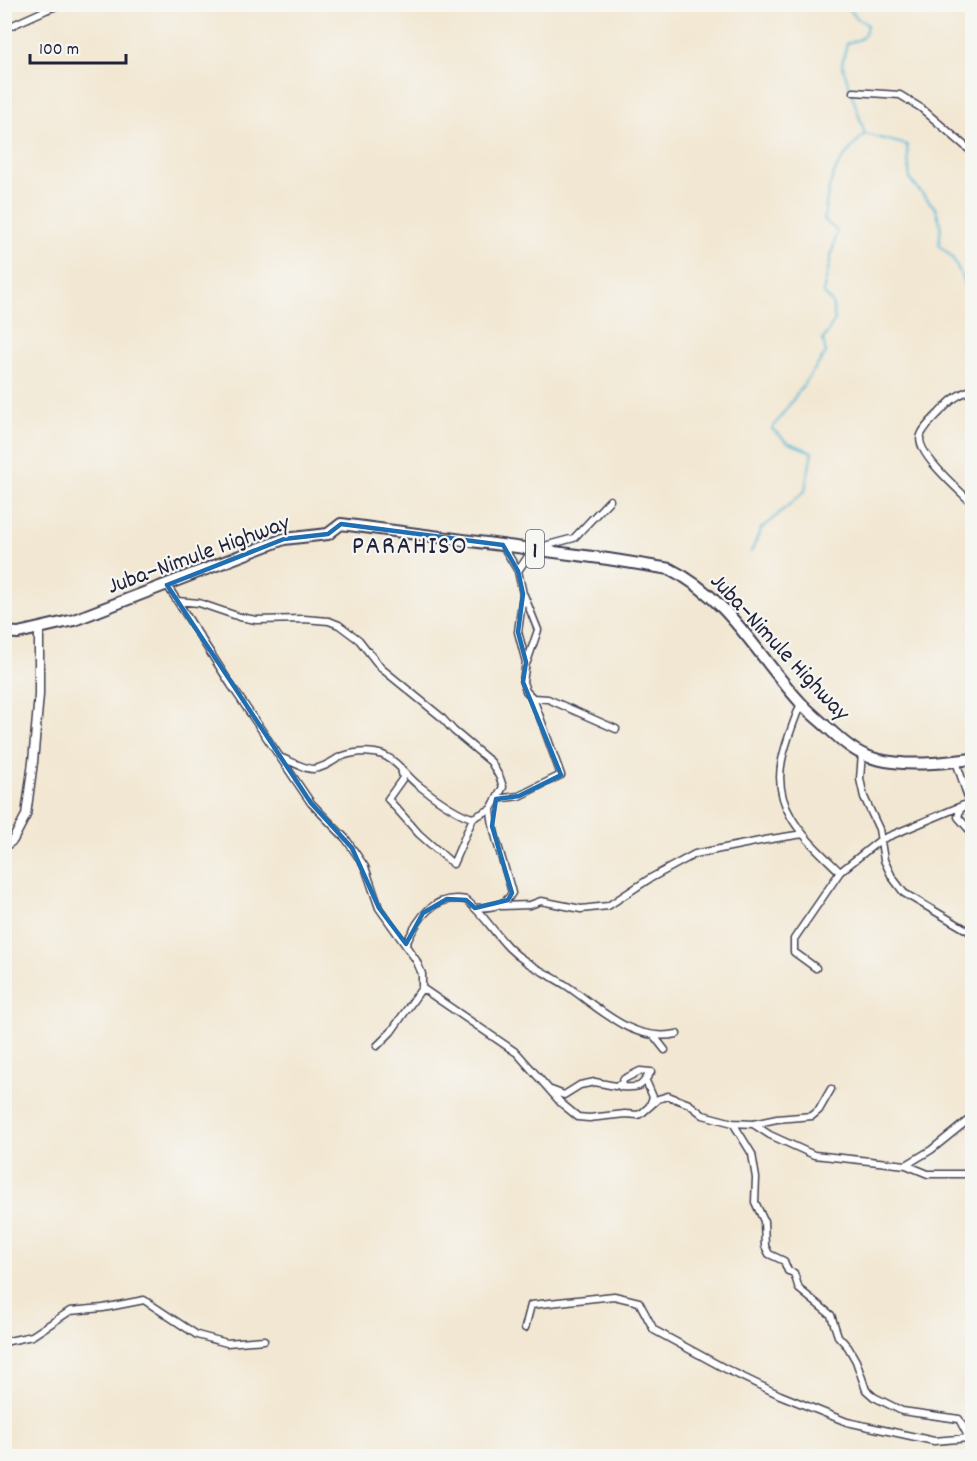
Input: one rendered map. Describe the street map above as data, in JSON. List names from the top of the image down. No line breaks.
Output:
{"streets":{"main road":["1","Juba–Nimule Highway"]},"crossings":[["1","Juba–Nimule Highway"]],"districts":["PARAHISO"],"scale_bar":"100 m"}
